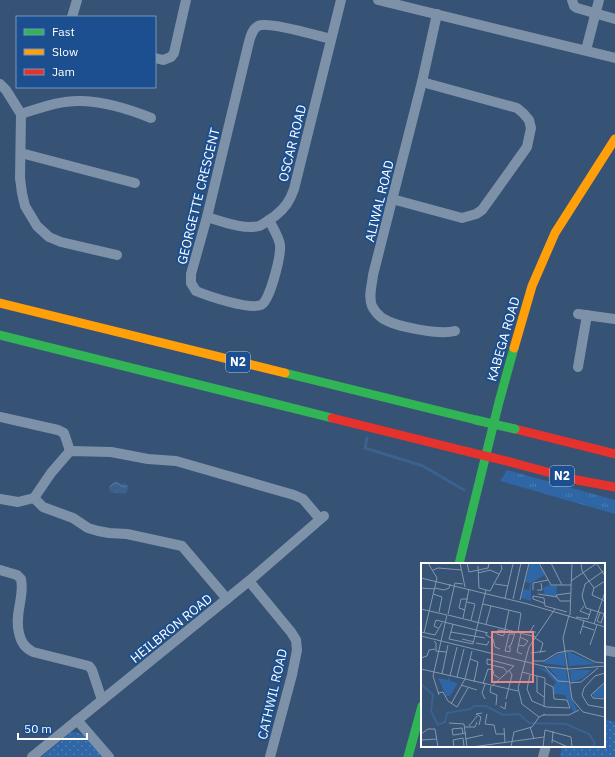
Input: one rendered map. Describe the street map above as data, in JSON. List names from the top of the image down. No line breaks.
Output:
{"streets":{"main road":["KABEGA ROAD","N2"],"street":["OSCAR ROAD","GEORGETTE CRESCENT","ALIWAL ROAD","HEILBRON ROAD","CATHWIL ROAD"]},"crossings":[["OSCAR ROAD","GEORGETTE CRESCENT"],["HEILBRON ROAD","CATHWIL ROAD"]],"legend":["Fast","Slow","Jam"],"scale_bar":"50 m"}
